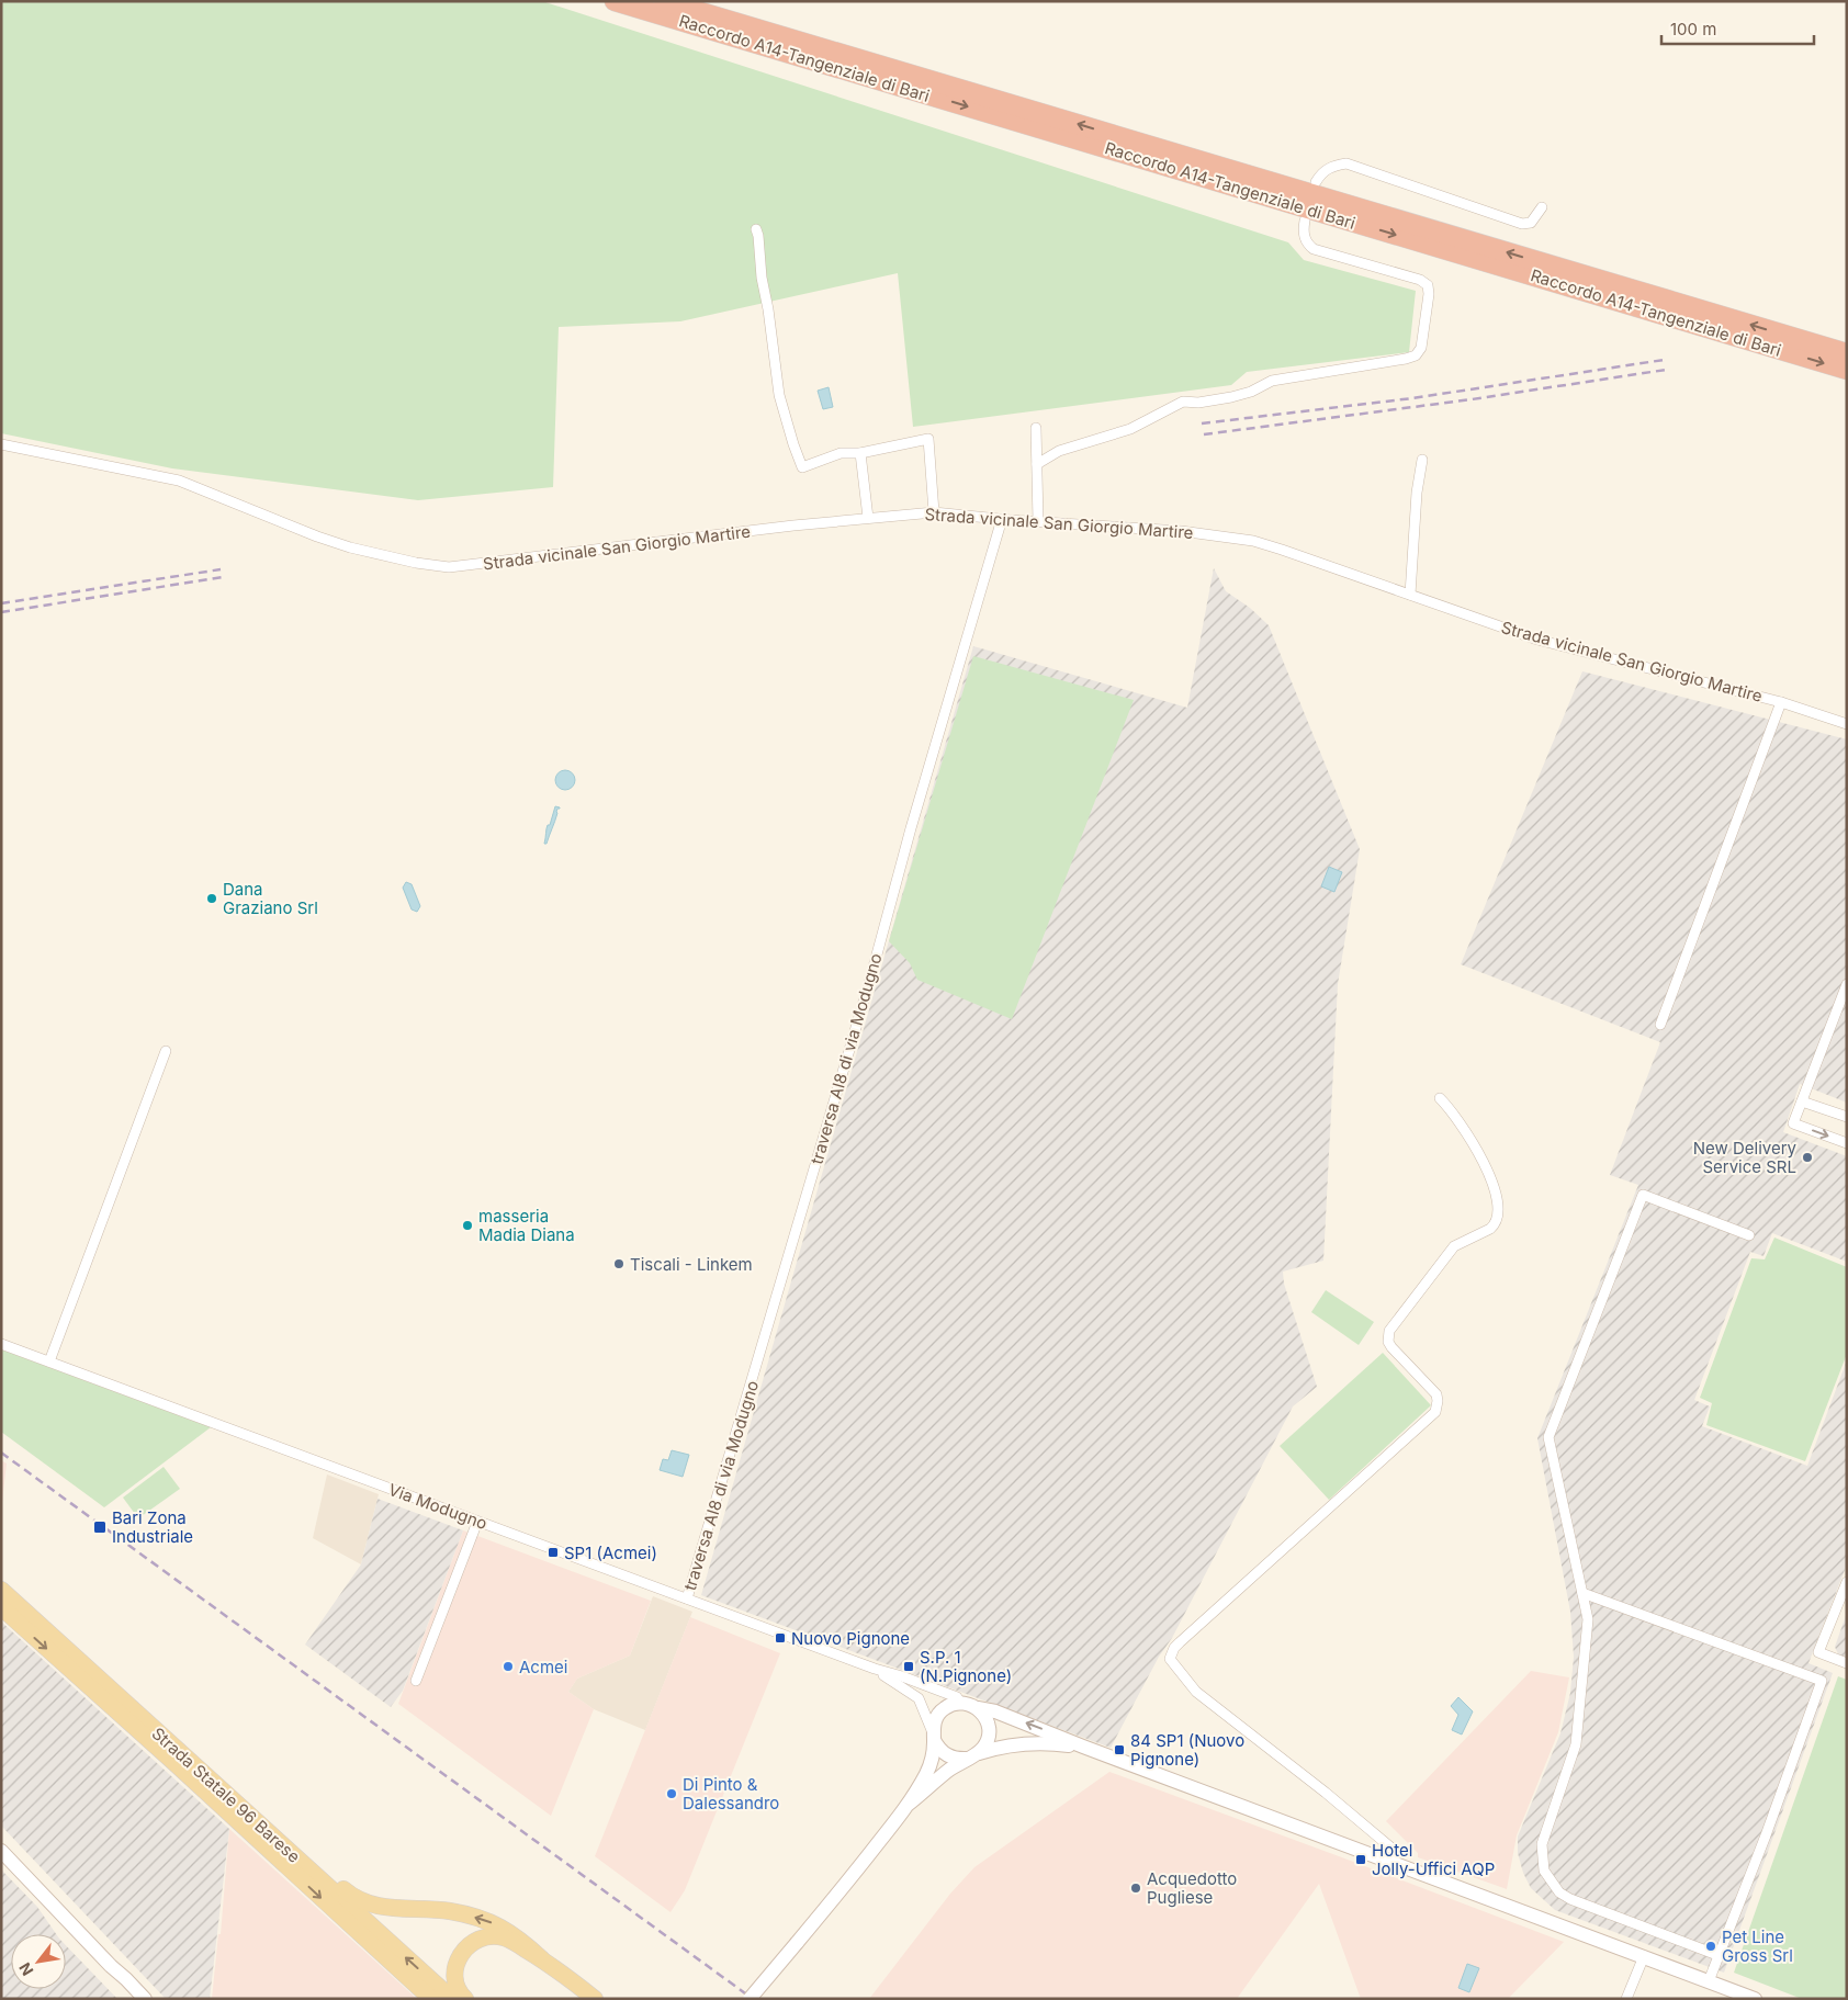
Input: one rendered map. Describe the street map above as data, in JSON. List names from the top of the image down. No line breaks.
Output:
{"streets":{"highway":["Raccordo A14-Tangenziale di Bari"],"main road":["Strada Statale 96 Barese"],"street":["Strada vicinale San Giorgio Martire","traversa AI8 di via Modugno","Via Modugno"]},"crossings":[["Strada vicinale San Giorgio Martire","traversa AI8 di via Modugno"],["traversa AI8 di via Modugno","Via Modugno"]],"places":{"other":["Dana Graziano Srl","New Delivery Service SRL","masseria Madia Diana","Tiscali - Linkem","Acmei","Di Pinto & Dalessandro","Acquedotto Pugliese","Pet Line Gross Srl"],"transit":["Bari Zona Industriale","SP1 (Acmei)","Nuovo Pignone","S.P. 1 (N.Pignone)","84 SP1 (Nuovo Pignone)","Hotel Jolly-Uffici AQP"]},"scale_bar":"100 m","north":"bottom left"}
